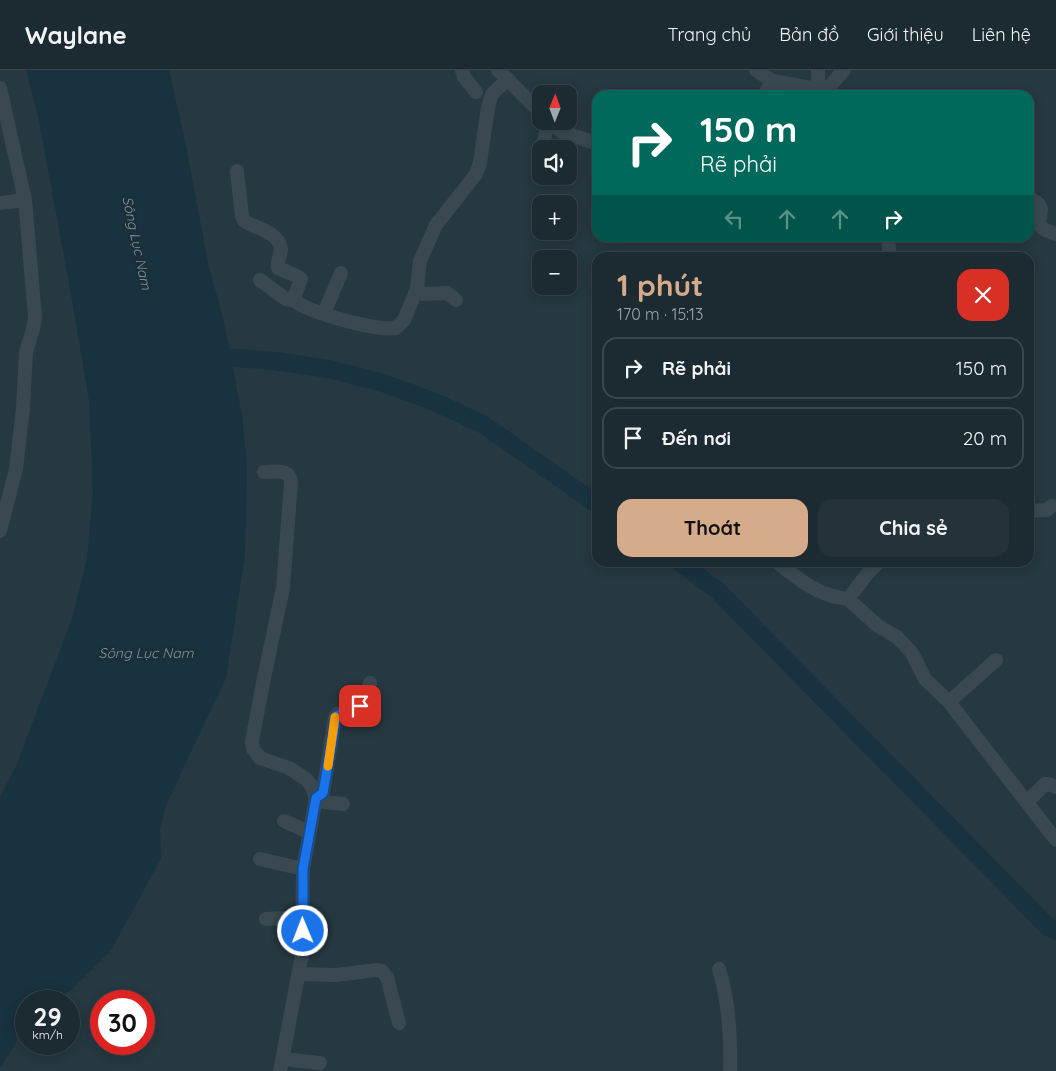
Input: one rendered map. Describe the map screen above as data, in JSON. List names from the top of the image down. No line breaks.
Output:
{"water":["Sông Lục Nam"],"north":"top","page":{"header":"Waylane","nav":["Trang chủ","Bản đồ","Giới thiệu","Liên hệ"],"map_buttons":["+","−"],"turn":["150 m","Rẽ phải"],"heading":["1 phút","170 m · 15:13"],"list":[{"name":"Rẽ phải","value":"150 m"},{"name":"Đến nơi","value":"20 m"}],"buttons":["Thoát","Chia sẻ"],"speed":"29 km/h","limit":"30"}}
